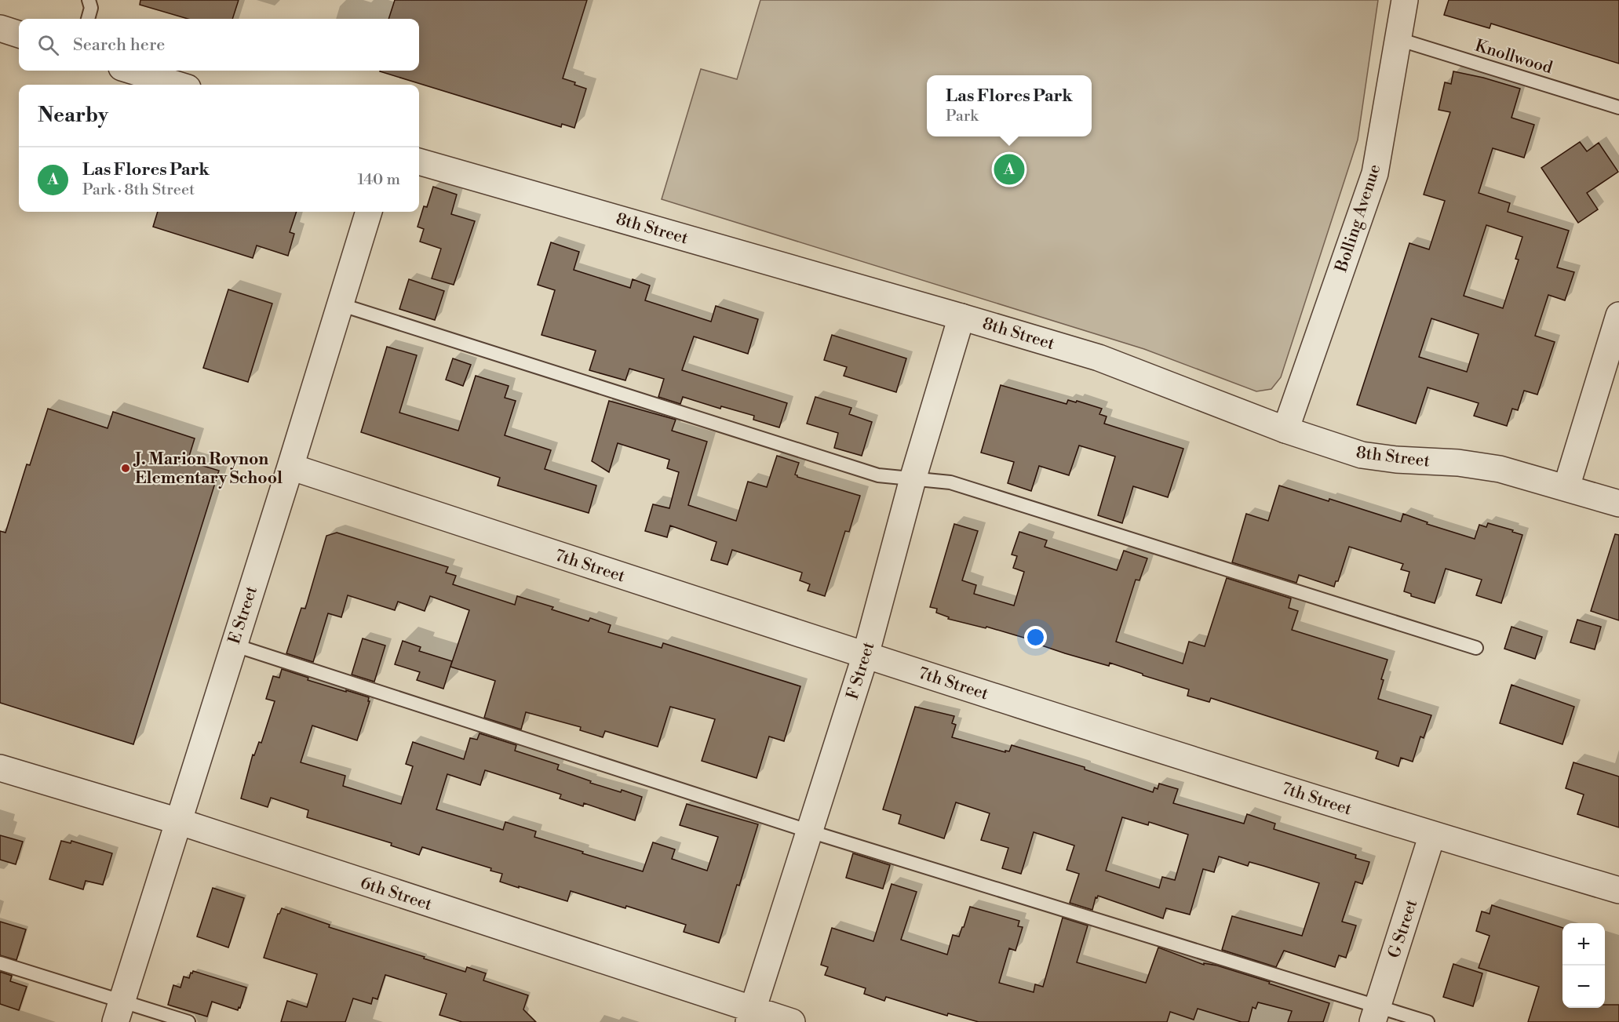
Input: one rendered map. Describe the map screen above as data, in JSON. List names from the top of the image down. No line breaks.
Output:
{"streets":{"street":["Bolling Avenue","8th Street","7th Street","E Street","F Street","6th Street","G Street"],"lane":["Knollwood"]},"crossings":[["Knollwood","Bolling Avenue"],["Bolling Avenue","8th Street"],["8th Street","F Street"],["7th Street","E Street"],["7th Street","F Street"],["7th Street","G Street"],["E Street","6th Street"],["F Street","6th Street"]],"places":["J. Marion Roynon Elementary School"],"page":{"search":"Search here","popup":["Las Flores Park","Park"],"heading":"Nearby","list":[{"mark":"A","name":"Las Flores Park","note":"Park · 8th Street","value":"140 m"}],"pins":"A","map_buttons":["+","−"]}}
